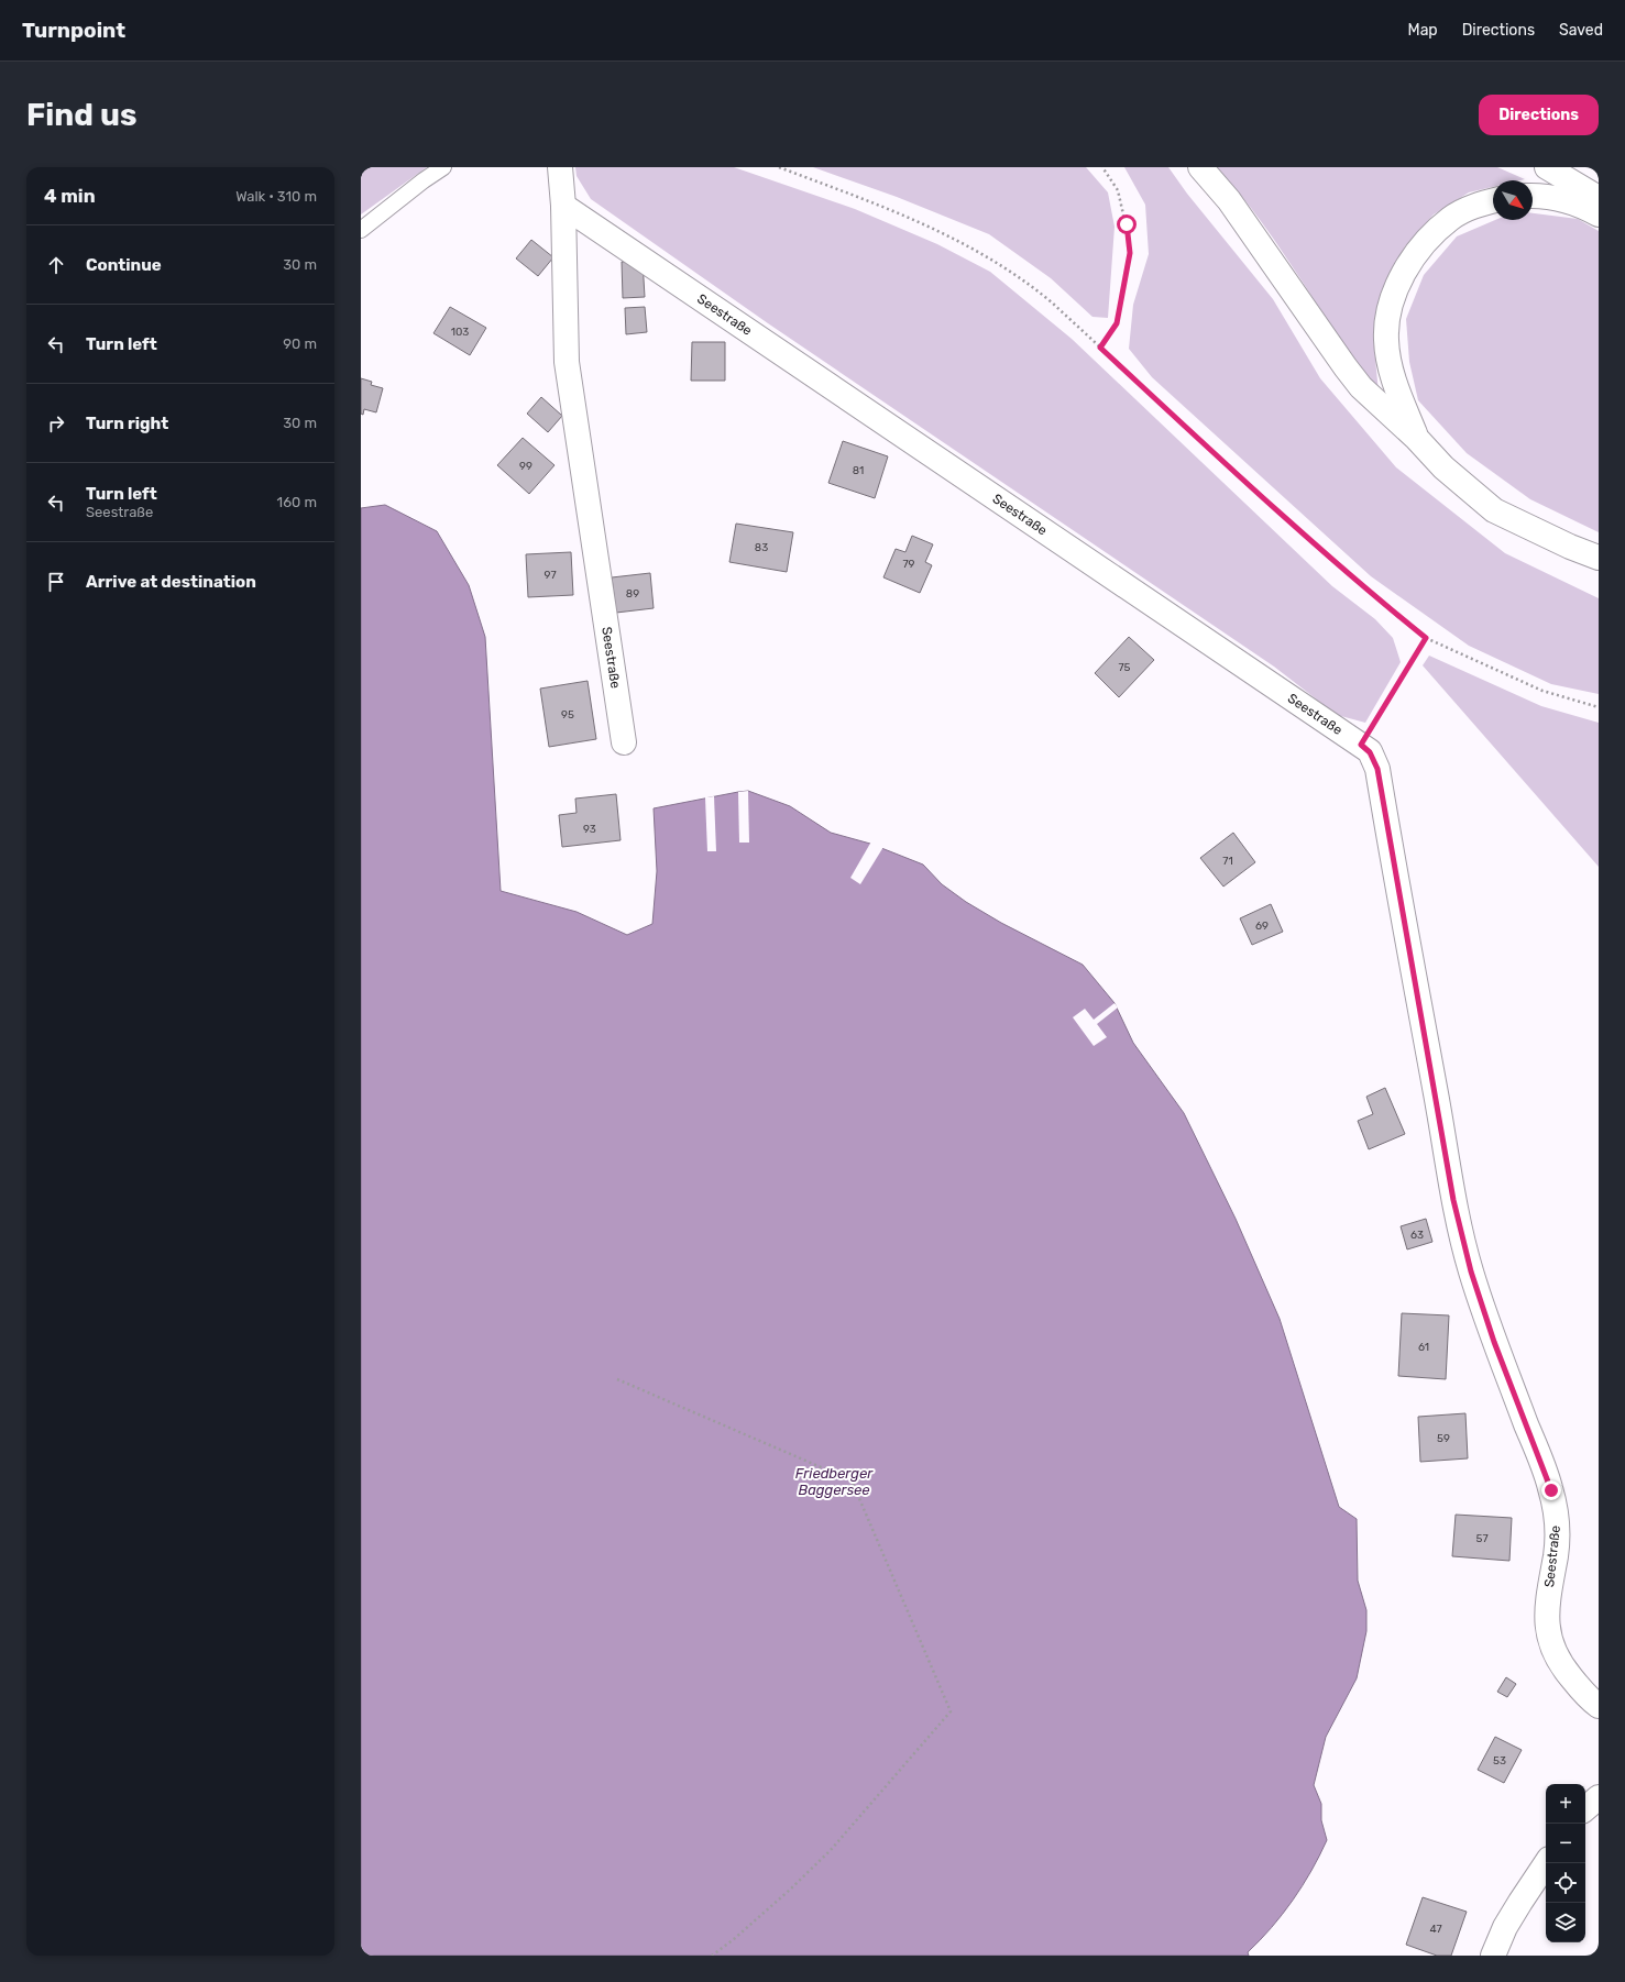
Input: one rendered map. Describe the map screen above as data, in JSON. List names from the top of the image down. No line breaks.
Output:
{"streets":{"street":["Seestraße"]},"water":["Friedberger Baggersee"],"house_numbers":["103","99","81","83","79","97","89","75","95","93","71","69","63","61","59","57","53","47"],"north":"bottom right","page":{"header":"Turnpoint","nav":["Map","Directions","Saved"],"buttons":"Directions","title":"Find us","heading":["4 min","Walk · 310 m"],"list":[["Continue","30 m"],["Turn left","90 m"],["Turn right","30 m"],["Turn left","Seestraße","160 m"],"Arrive at destination"],"map_buttons":["+","−"]}}
